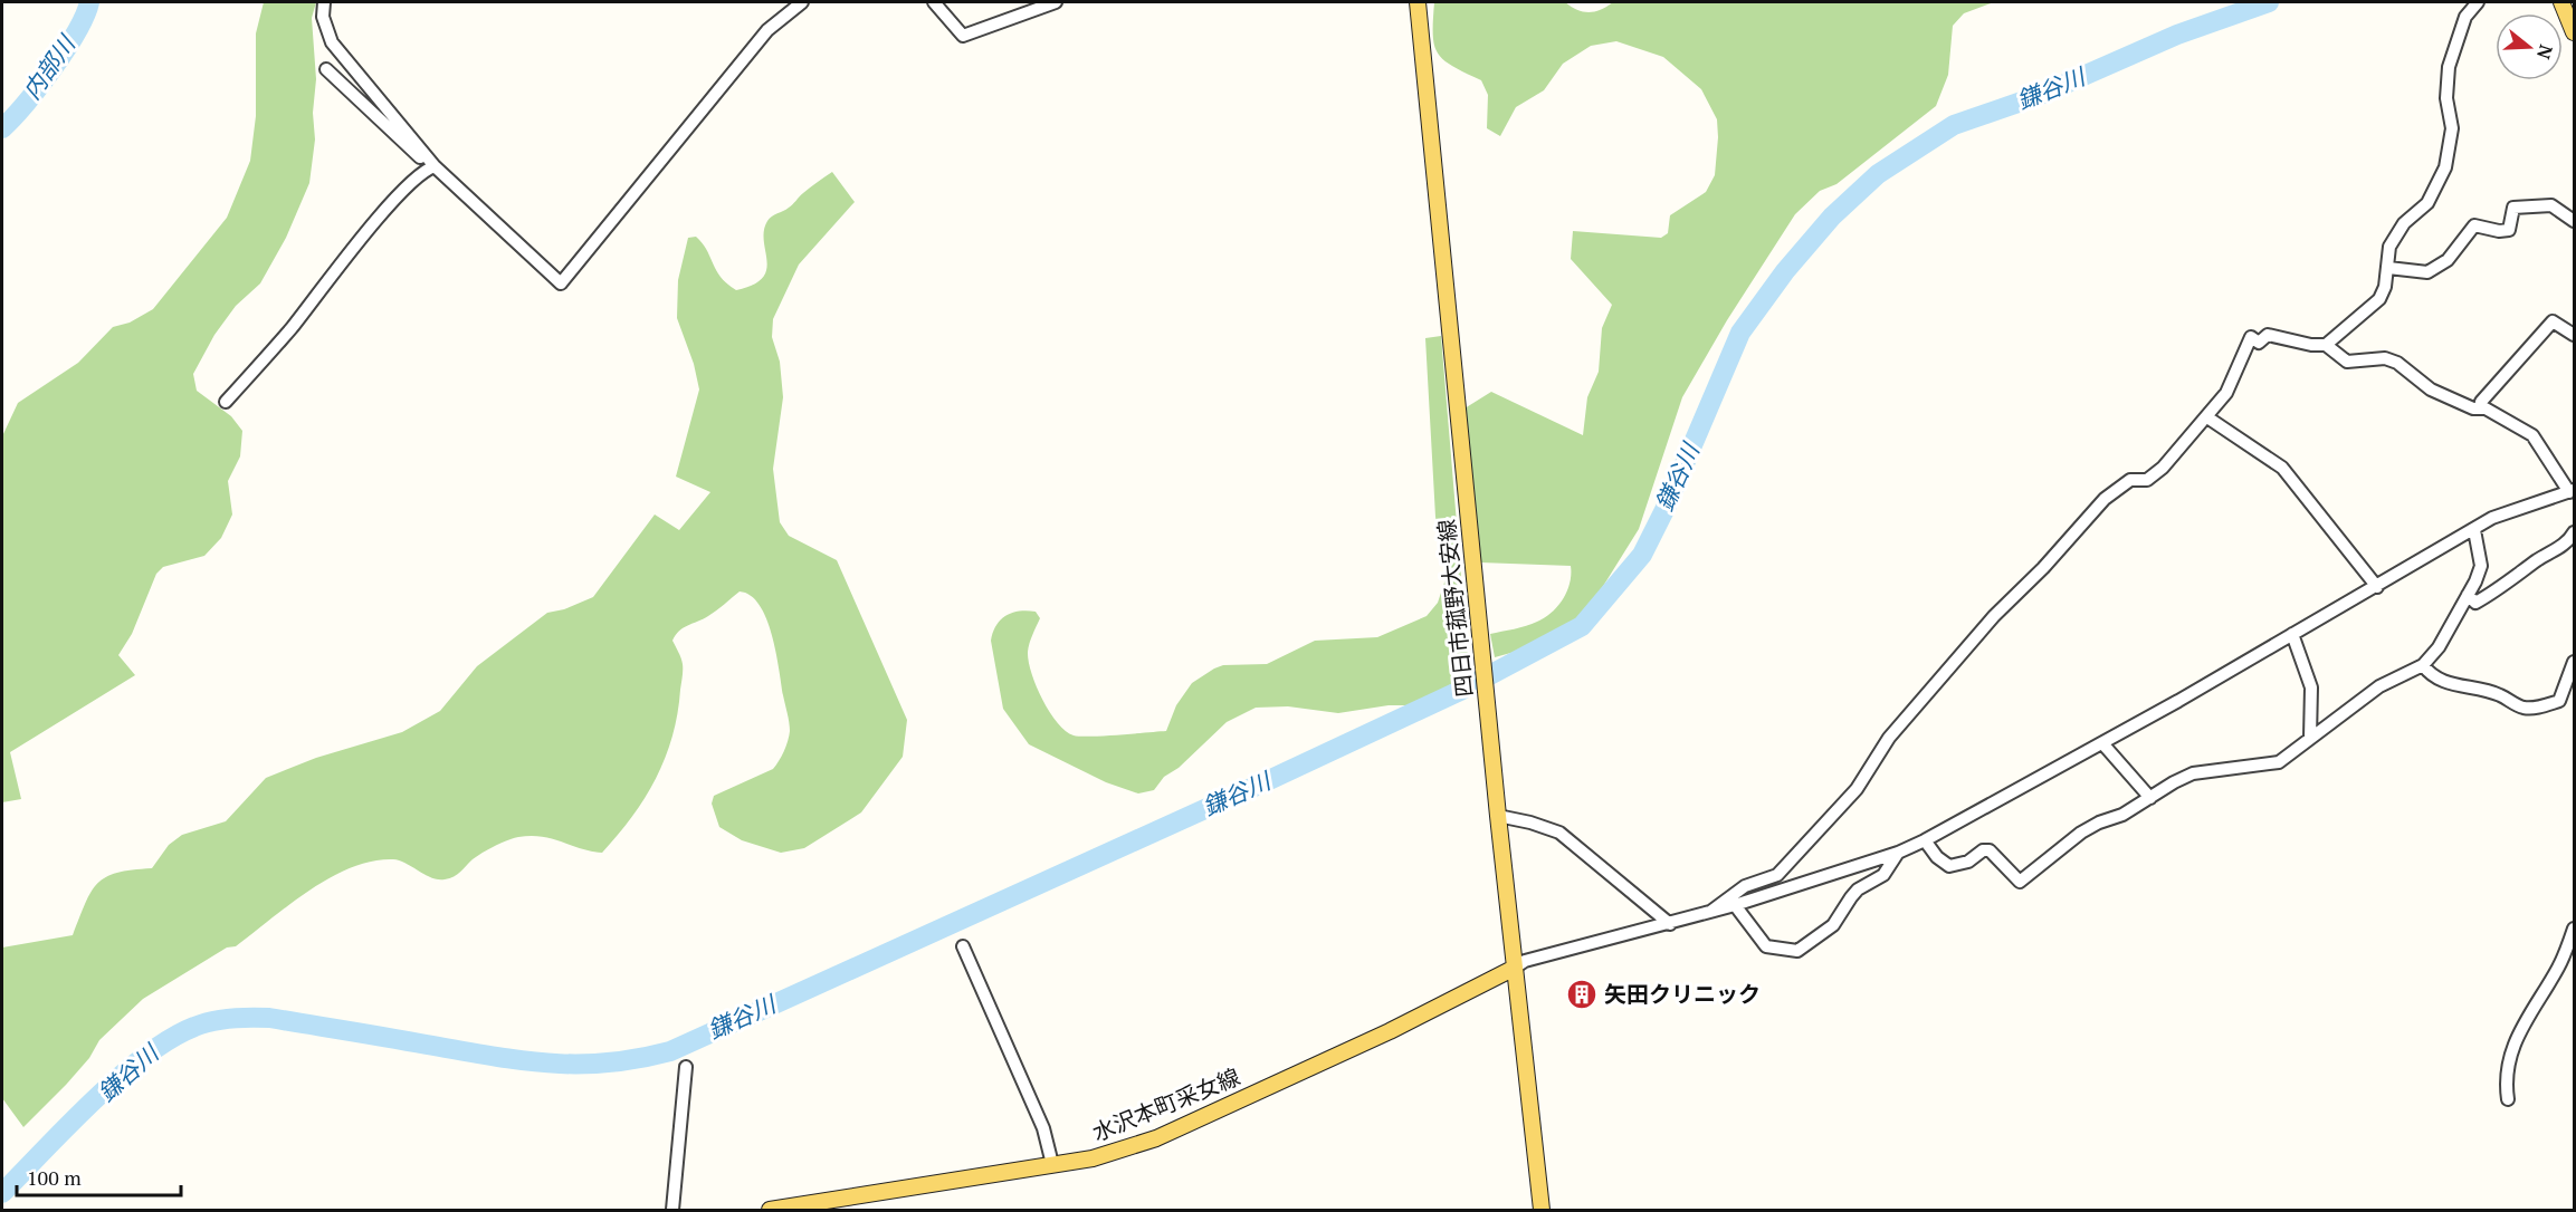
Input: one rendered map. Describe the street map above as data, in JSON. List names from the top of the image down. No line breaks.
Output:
{"streets":{"main road":["四日市菰野大安線","水沢本町采女線"]},"crossings":[["四日市菰野大安線","水沢本町采女線"]],"water":["内部川","鎌谷川"],"places":{"building":["矢田クリニック"]},"scale_bar":"100 m","north":"right"}
